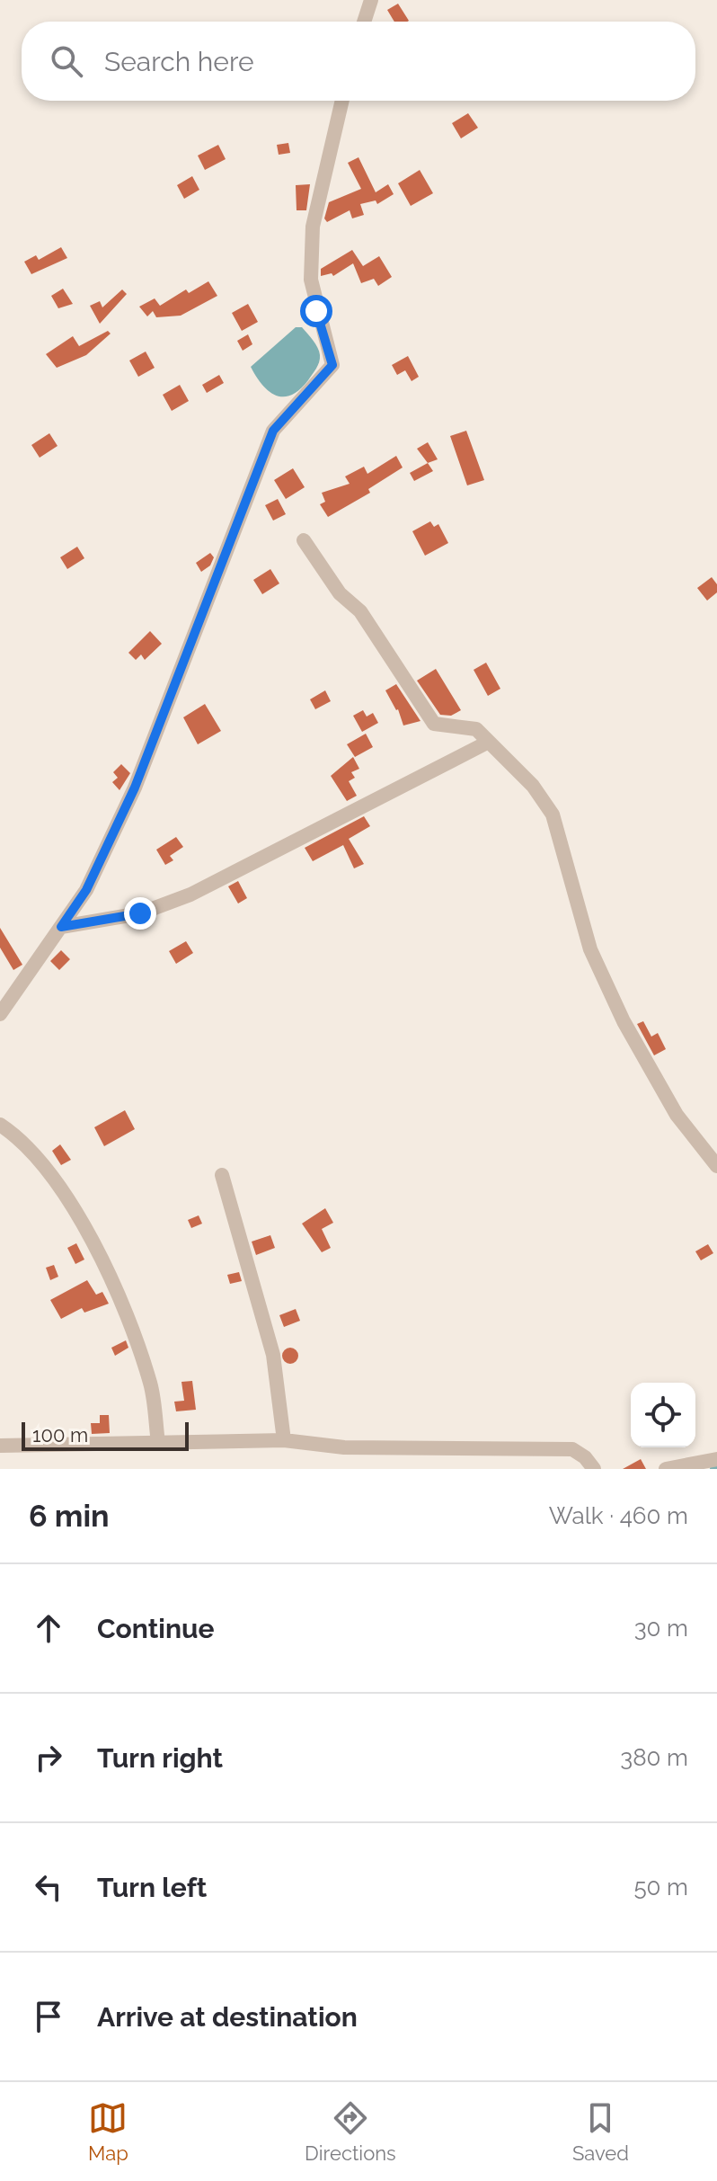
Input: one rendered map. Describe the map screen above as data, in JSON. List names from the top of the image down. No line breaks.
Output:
{"scale_bar":"100 m","page":{"search":"Search here","scale":"100 m","heading":["6 min","Walk · 460 m"],"list":[["Continue","30 m"],["Turn right","380 m"],["Turn left","50 m"],"Arrive at destination"],"nav":["Map","Directions","Saved"]}}
